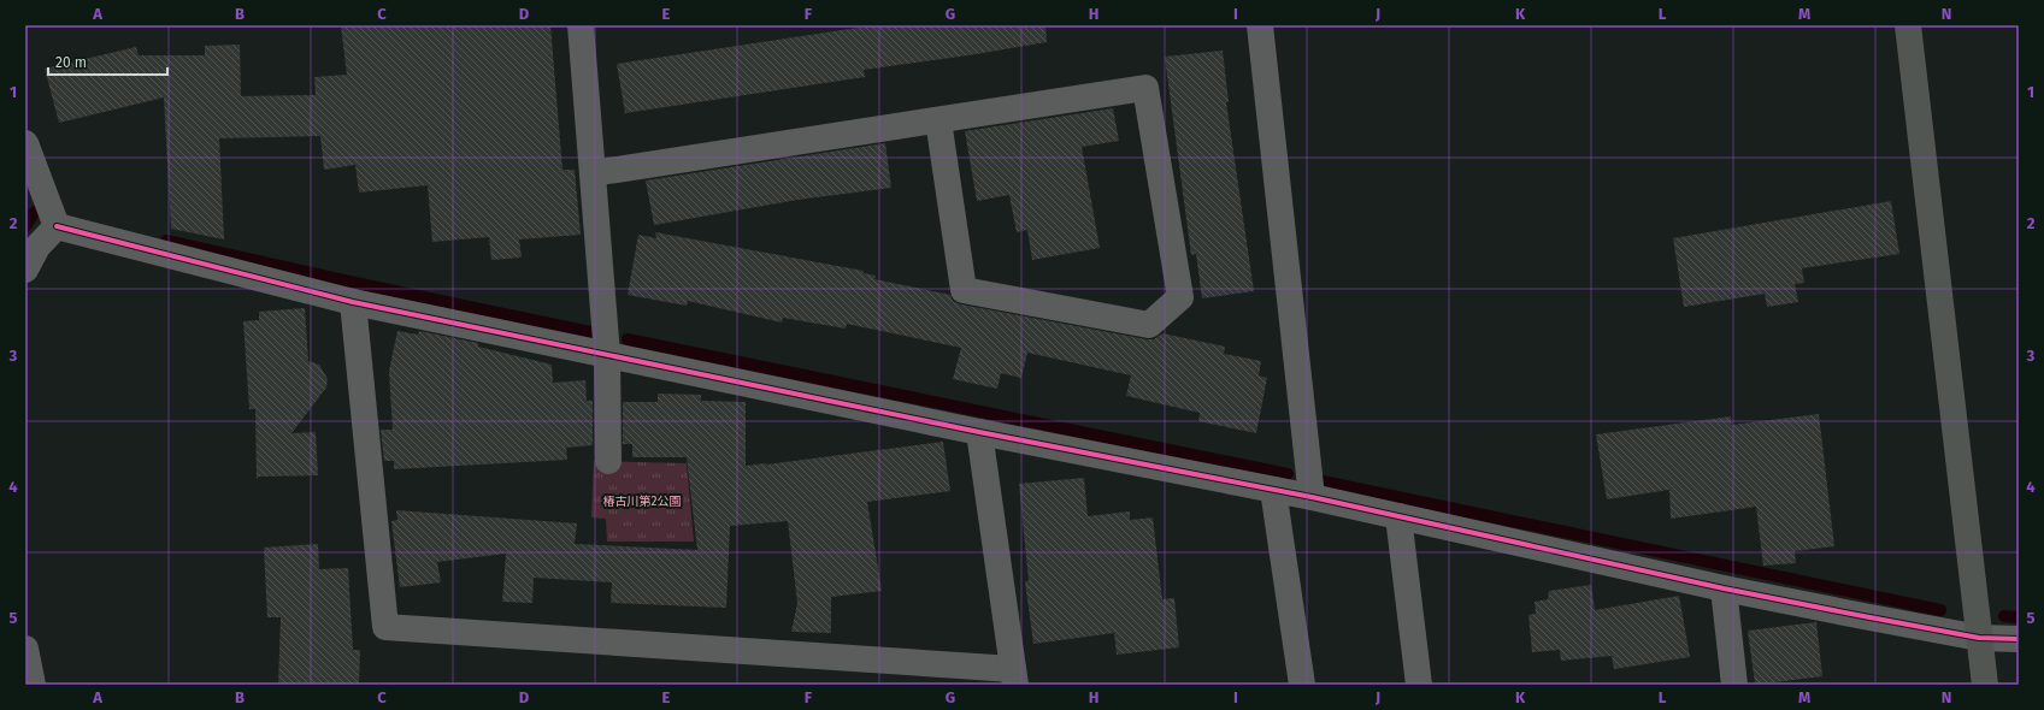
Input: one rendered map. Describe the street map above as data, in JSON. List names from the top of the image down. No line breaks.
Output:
{"parks":["椿古川第2公園"],"scale_bar":"20 m","grid":{"columns":["A","B","C","D","E","F","G","H","I","J","K","L","M","N"],"rows":["1","2","3","4","5"]}}
